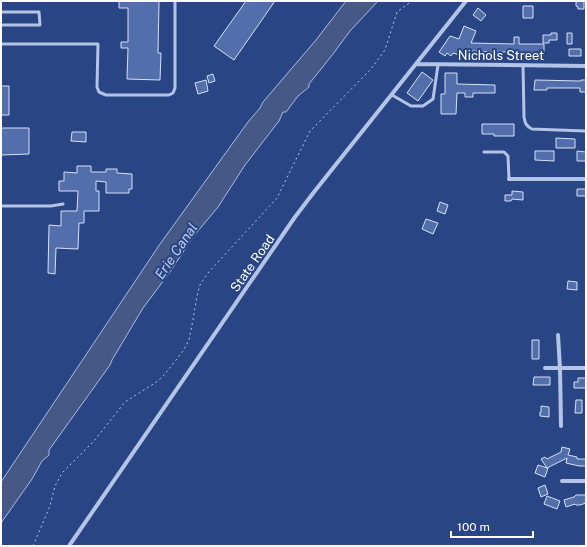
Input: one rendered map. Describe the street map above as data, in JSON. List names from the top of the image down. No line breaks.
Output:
{"streets":{"street":["Nichols Street","State Road"]},"crossings":[["Nichols Street","State Road"]],"water":["Erie Canal"],"scale_bar":"100 m"}
